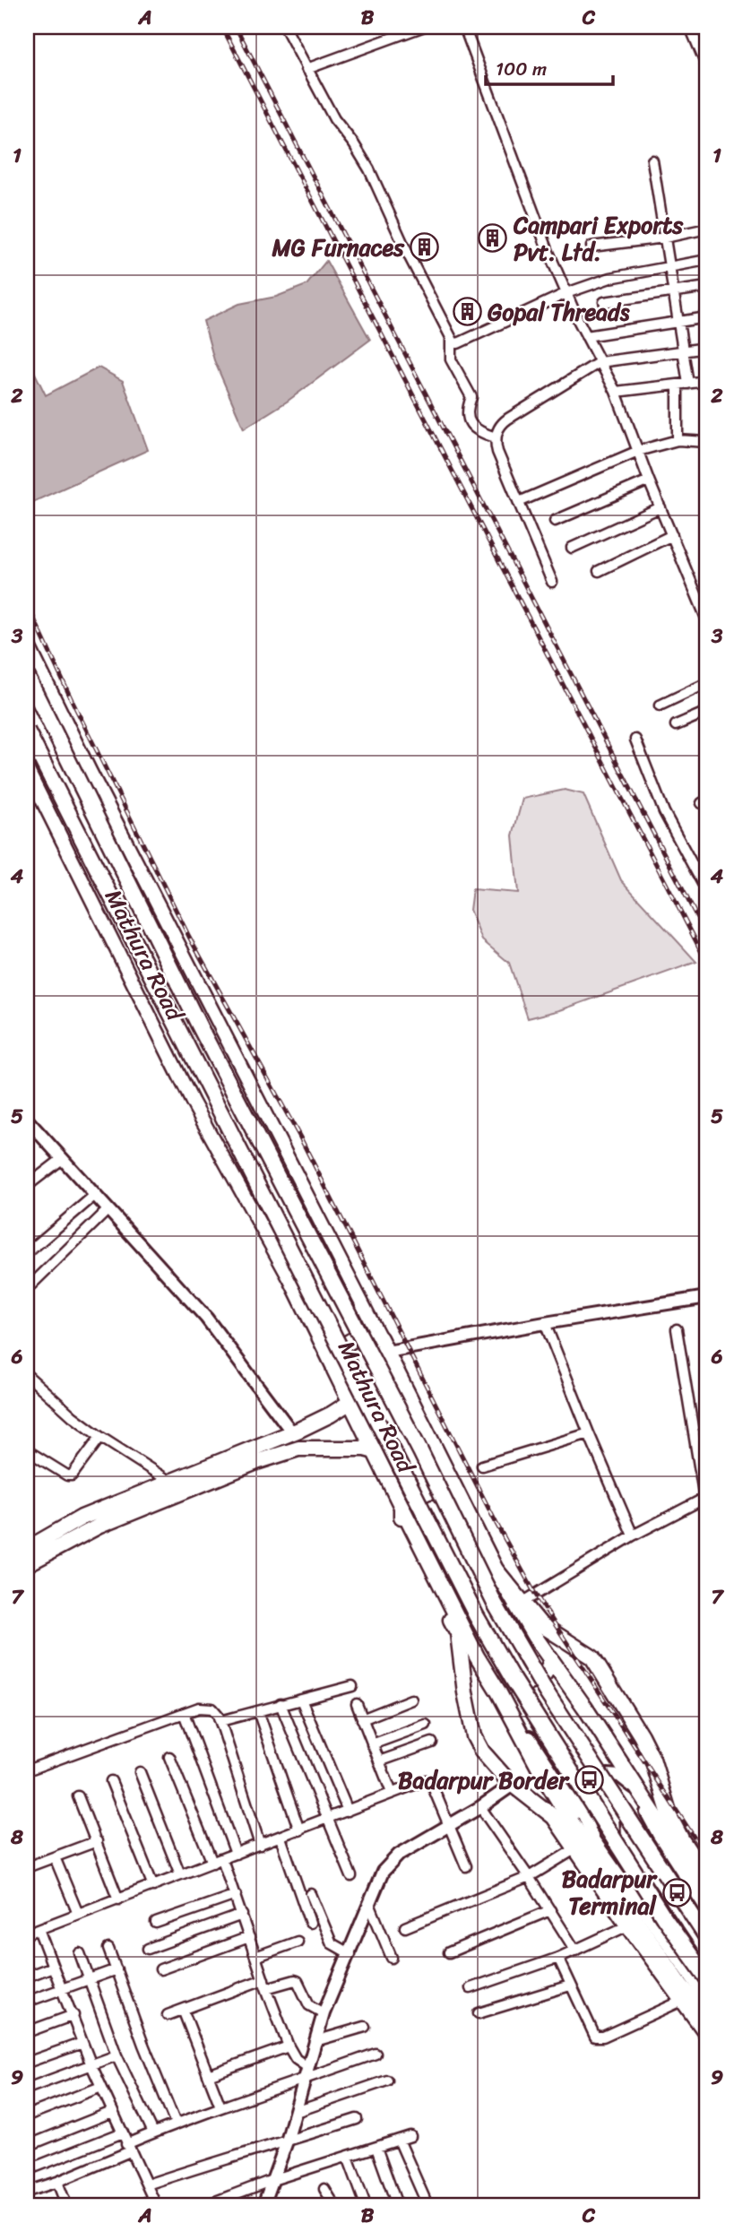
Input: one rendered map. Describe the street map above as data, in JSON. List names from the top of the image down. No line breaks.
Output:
{"streets":{"main road":["Mathura Road"]},"places":{"building":["Campari Exports Pvt. Ltd.","MG Furnaces","Gopal Threads"],"bus stop":["Badarpur Border","Badarpur Terminal"]},"scale_bar":"100 m","grid":{"columns":["A","B","C"],"rows":["1","2","3","4","5","6","7","8","9"]}}
